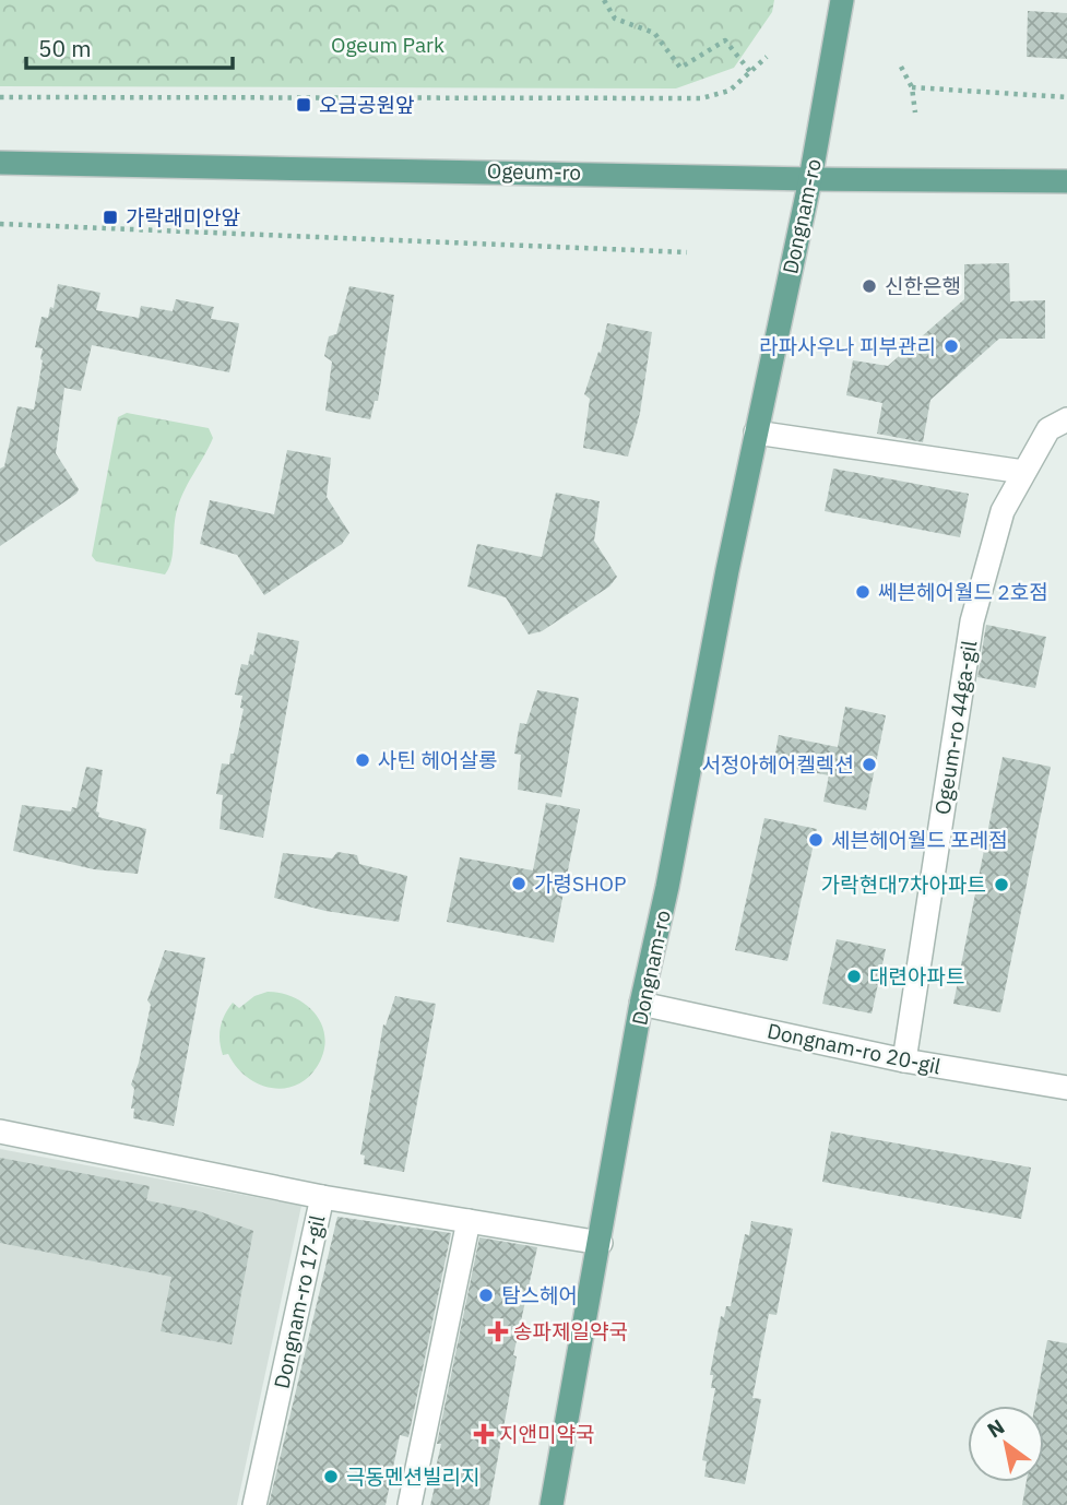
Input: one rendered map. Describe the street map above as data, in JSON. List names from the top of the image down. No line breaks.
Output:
{"streets":{"main road":["Ogeum-ro","Dongnam-ro"],"street":["Ogeum-ro 44ga-gil","Dongnam-ro 20-gil","Dongnam-ro 17-gil"]},"crossings":[["Ogeum-ro","Dongnam-ro"],["Dongnam-ro","Dongnam-ro 20-gil"],["Dongnam-ro","Dongnam-ro 17-gil"],["Ogeum-ro 44ga-gil","Dongnam-ro 20-gil"]],"parks":["Ogeum Park"],"places":{"transit":["오금공원앞","가락래미안앞"],"other":["신한은행","라파사우나 피부관리","쎄븐헤어월드 2호점","사틴 헤어살롱","서정아헤어켈렉션","세븐헤어월드 포레점","가령SHOP","가락현대7차아파트","대련아파트","탐스헤어","극동멘션빌리지"],"health":["송파제일약국","지앤미약국"]},"scale_bar":"50 m","north":"top left"}
